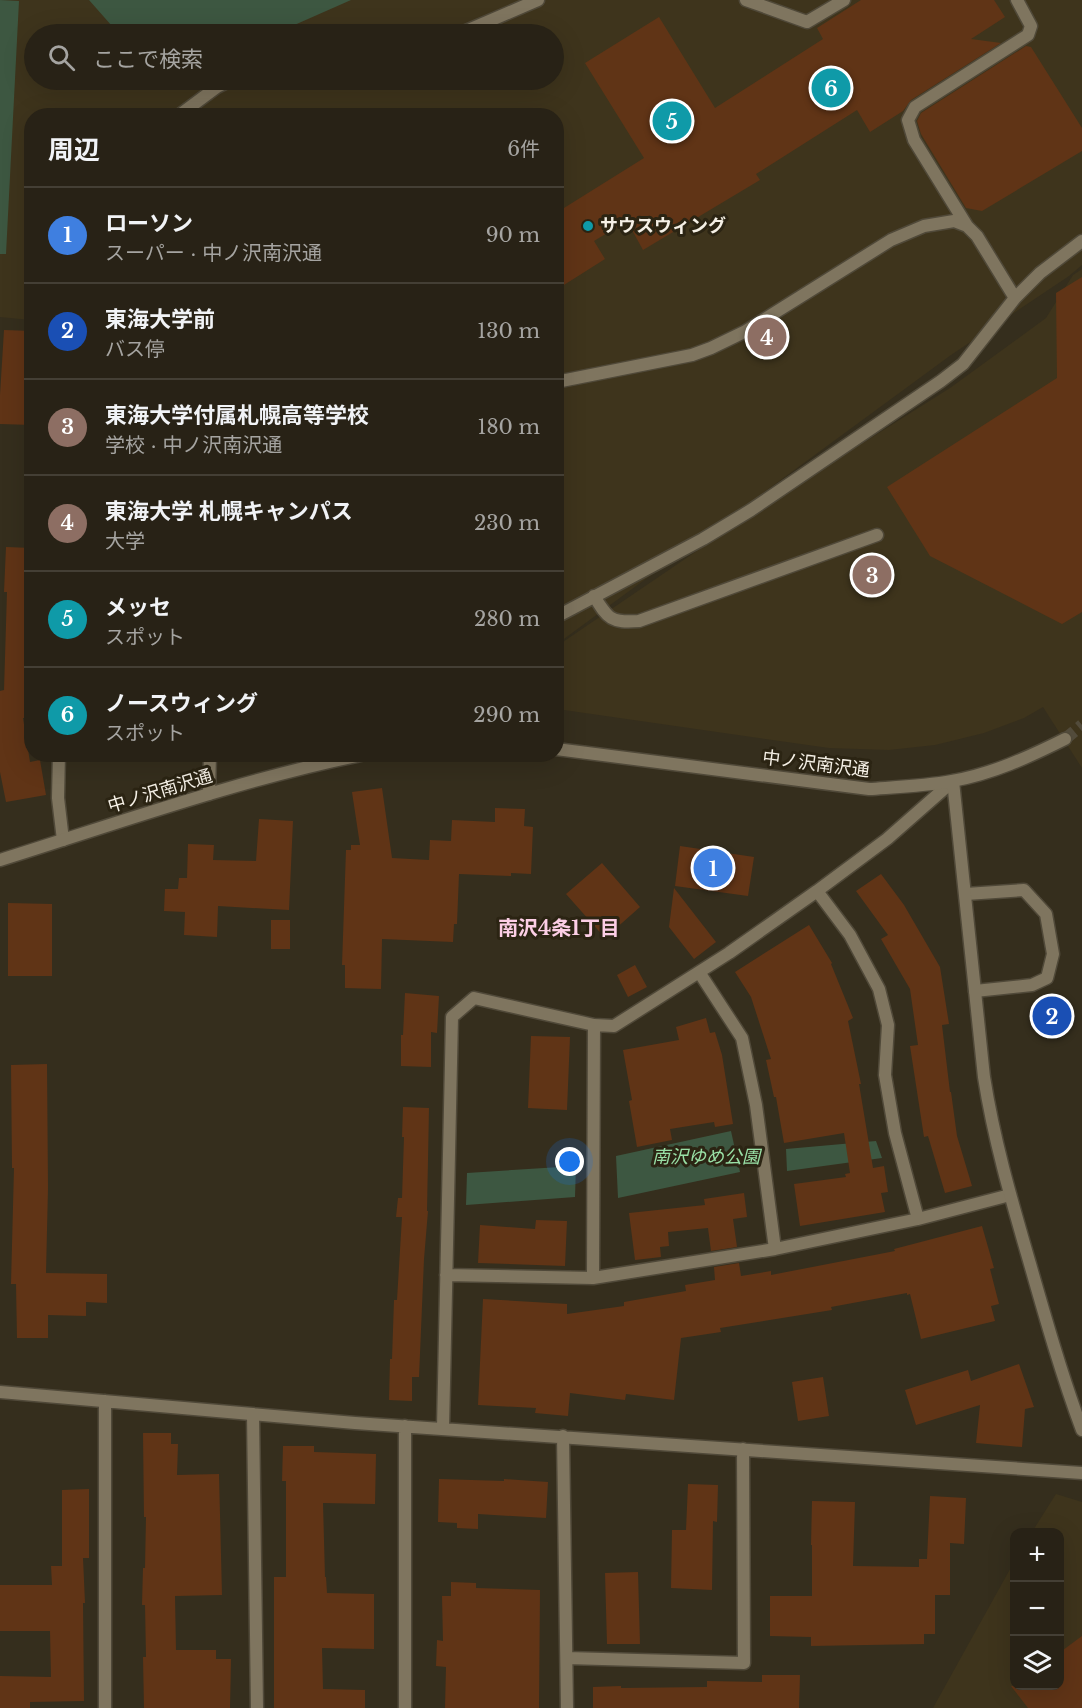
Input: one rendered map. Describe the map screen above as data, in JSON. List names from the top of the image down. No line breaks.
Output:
{"streets":{"street":["中ノ沢南沢通"]},"districts":["南沢4条1丁目"],"parks":["南沢ゆめ公園"],"places":["サウスウィング"],"page":{"search":"ここで検索","pins":["6","5","4","3","1","2"],"heading":["周辺","6件"],"list":[{"mark":"1","name":"ローソン","note":"スーパー · 中ノ沢南沢通","value":"90 m"},{"mark":"2","name":"東海大学前","note":"バス停","value":"130 m"},{"mark":"3","name":"東海大学付属札幌高等学校","note":"学校 · 中ノ沢南沢通","value":"180 m"},{"mark":"4","name":"東海大学 札幌キャンパス","note":"大学","value":"230 m"},{"mark":"5","name":"メッセ","note":"スポット","value":"280 m"},{"mark":"6","name":"ノースウィング","note":"スポット","value":"290 m"}],"map_buttons":["+","−"]}}
